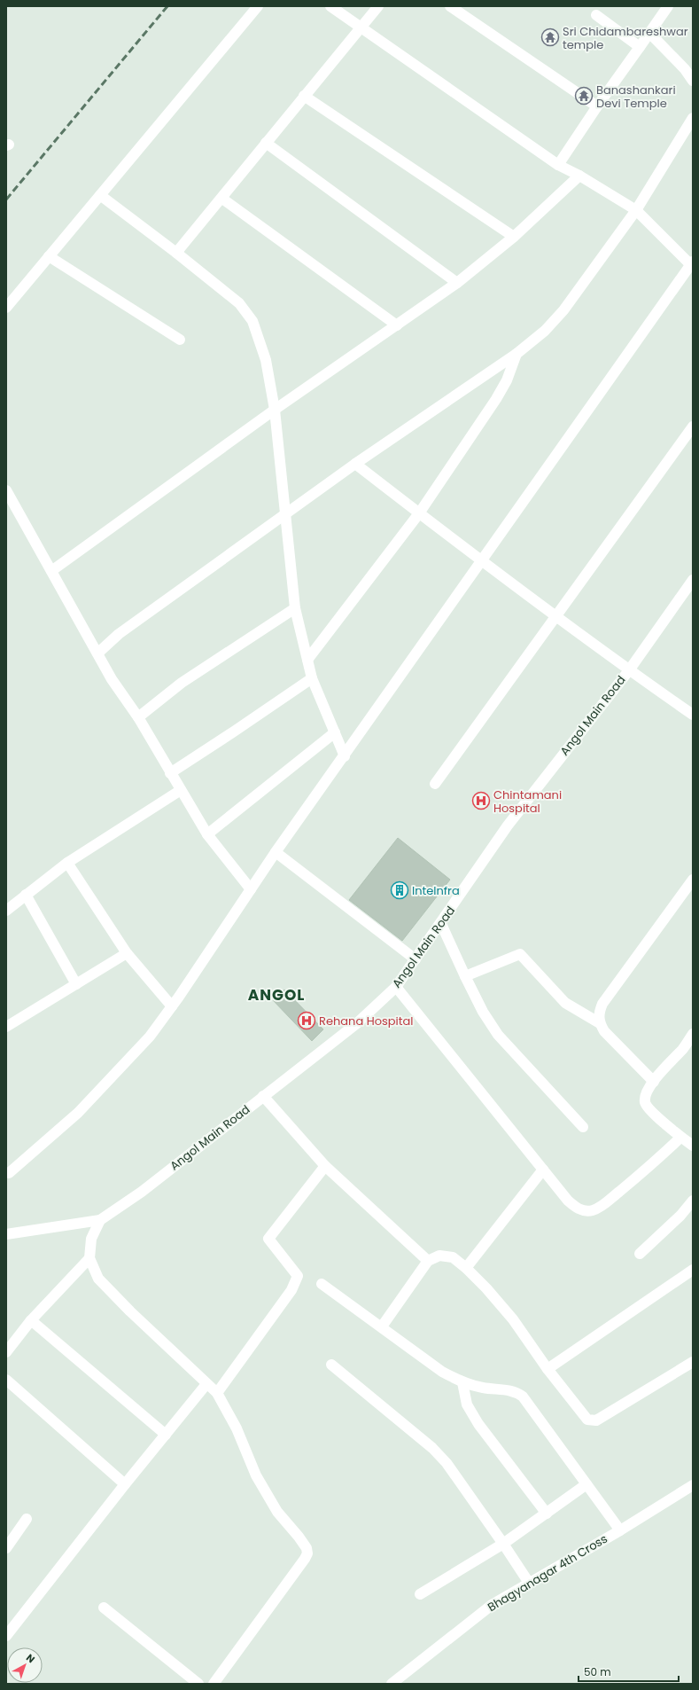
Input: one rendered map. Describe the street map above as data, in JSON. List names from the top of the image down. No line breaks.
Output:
{"streets":{"street":["Angol Main Road","Bhagyanagar 4th Cross"]},"districts":["ANGOL"],"places":{"temple":["Sri Chidambareshwar temple","Banashankari Devi Temple"],"hospital":["Chintamani Hospital","Rehana Hospital"],"building":["Intelnfra"]},"scale_bar":"50 m","north":"top right"}
